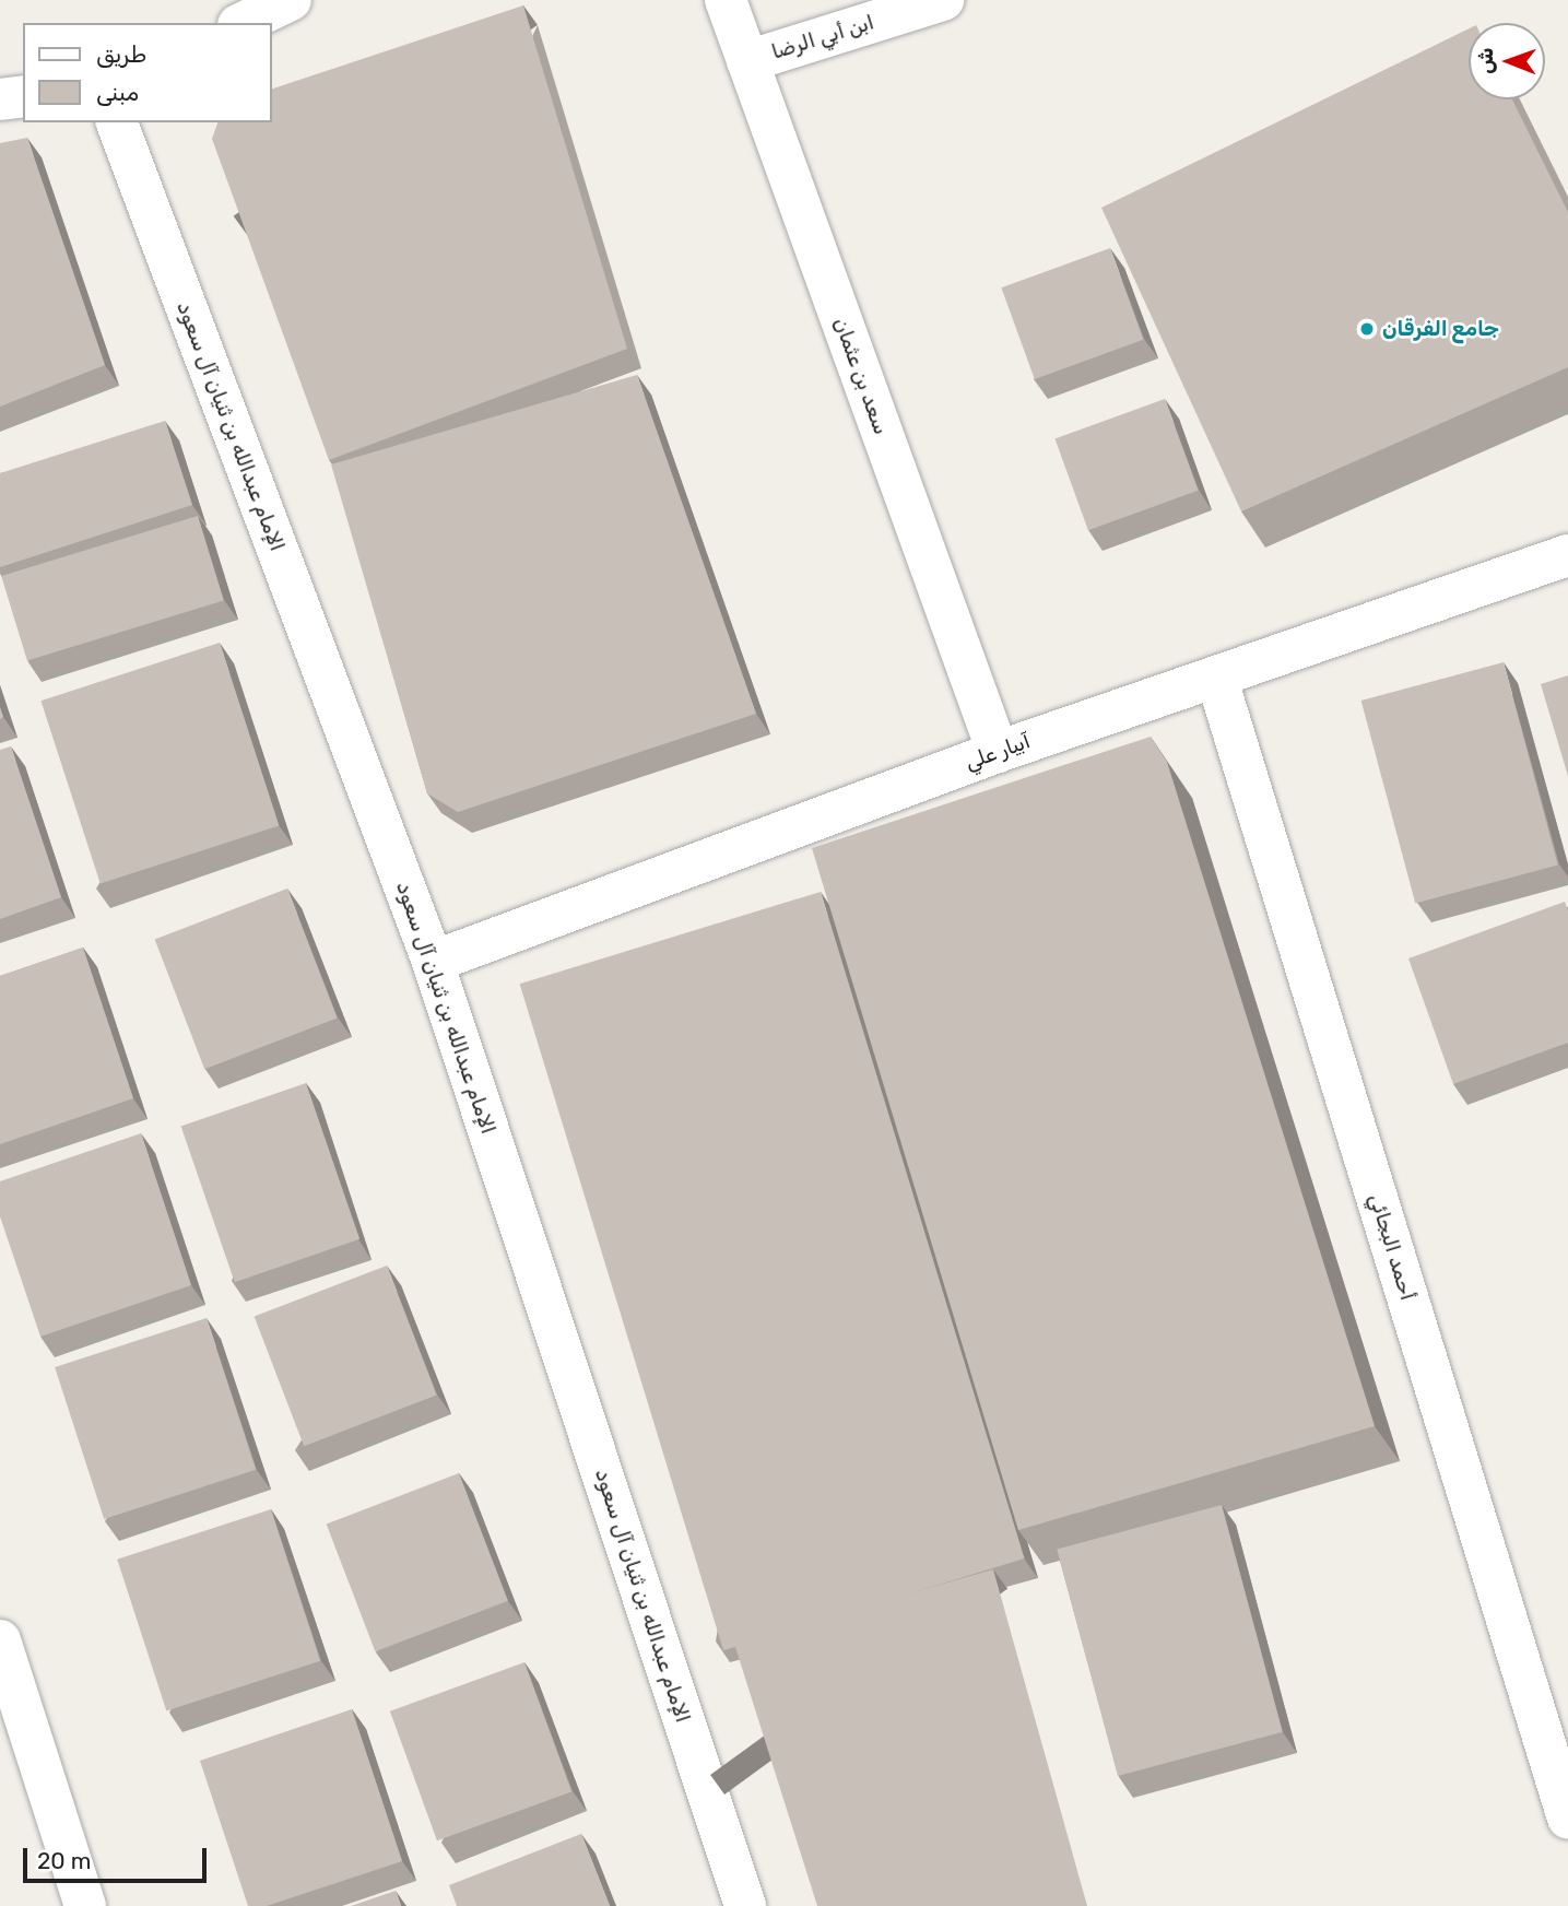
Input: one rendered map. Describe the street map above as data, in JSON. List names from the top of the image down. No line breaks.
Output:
{"streets":{"street":["ابن أبي الرضا","سعد بن عثمان","الإمام عبدالله بن ثنيان آل سعود","آبيار علي","أحمد البجائي"]},"crossings":[["ابن أبي الرضا","سعد بن عثمان"],["سعد بن عثمان","آبيار علي"],["الإمام عبدالله بن ثنيان آل سعود","آبيار علي"],["آبيار علي","أحمد البجائي"]],"places":["جامع الفرقان"],"legend":["طريق","مبنى"],"scale_bar":"20 m","north":"left"}
